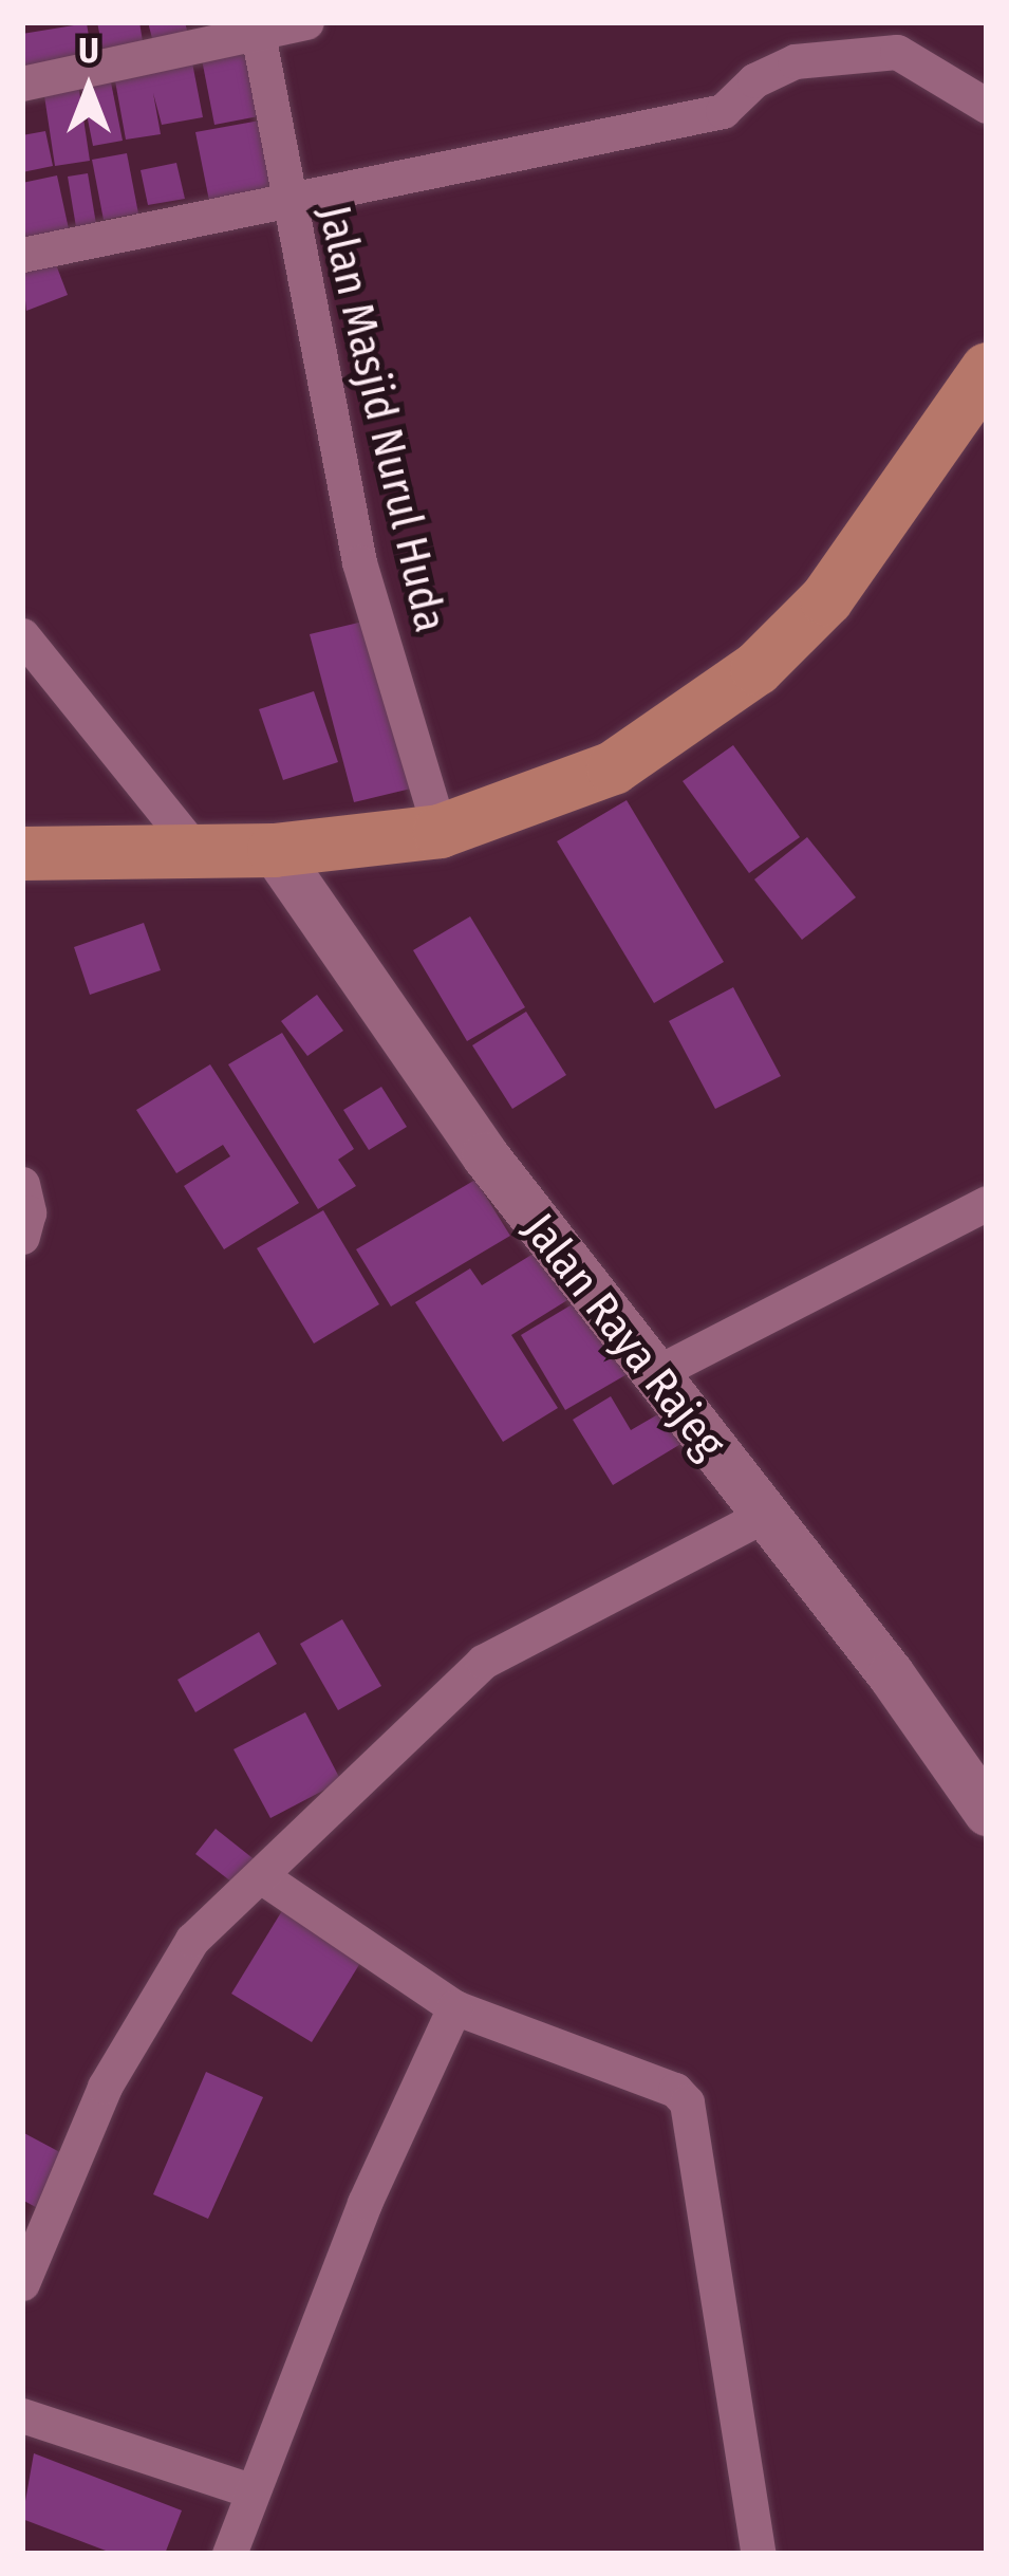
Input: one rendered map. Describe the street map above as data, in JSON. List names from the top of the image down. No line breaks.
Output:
{"streets":{"main road":["Jalan Raya Rajeg"],"street":["Jalan Masjid Nurul Huda"]},"north":"top"}
